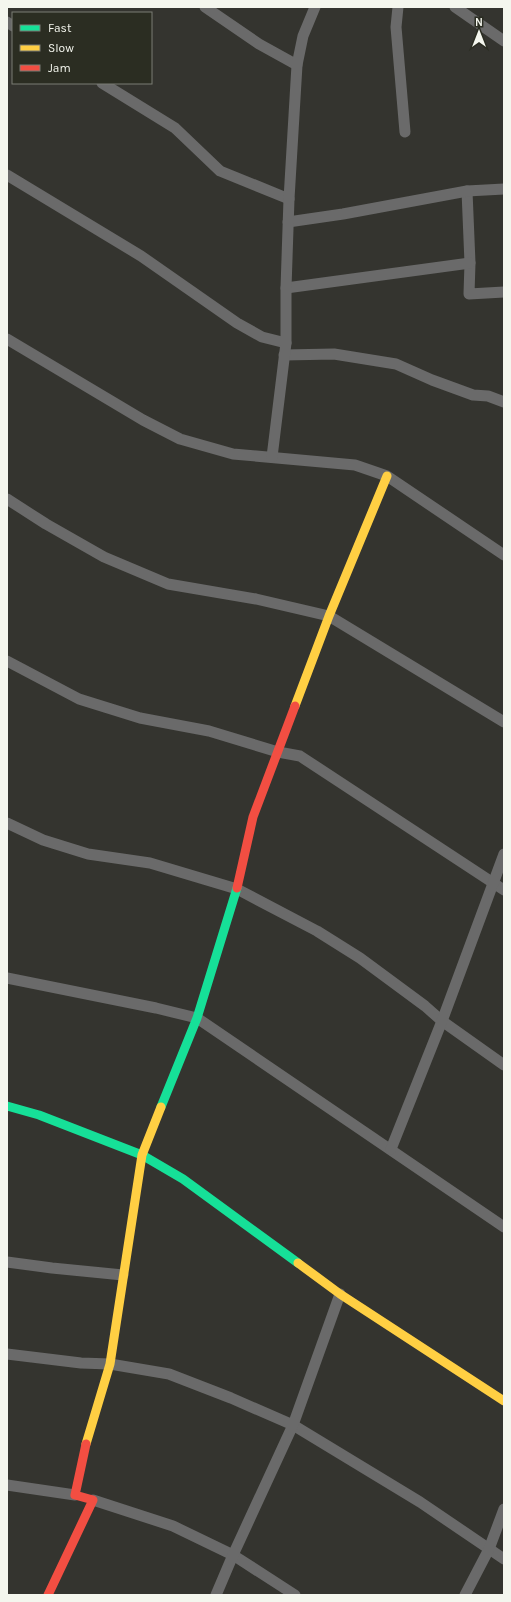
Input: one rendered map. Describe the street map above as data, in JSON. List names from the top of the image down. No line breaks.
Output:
{"legend":["Fast","Slow","Jam"],"north":"top"}
